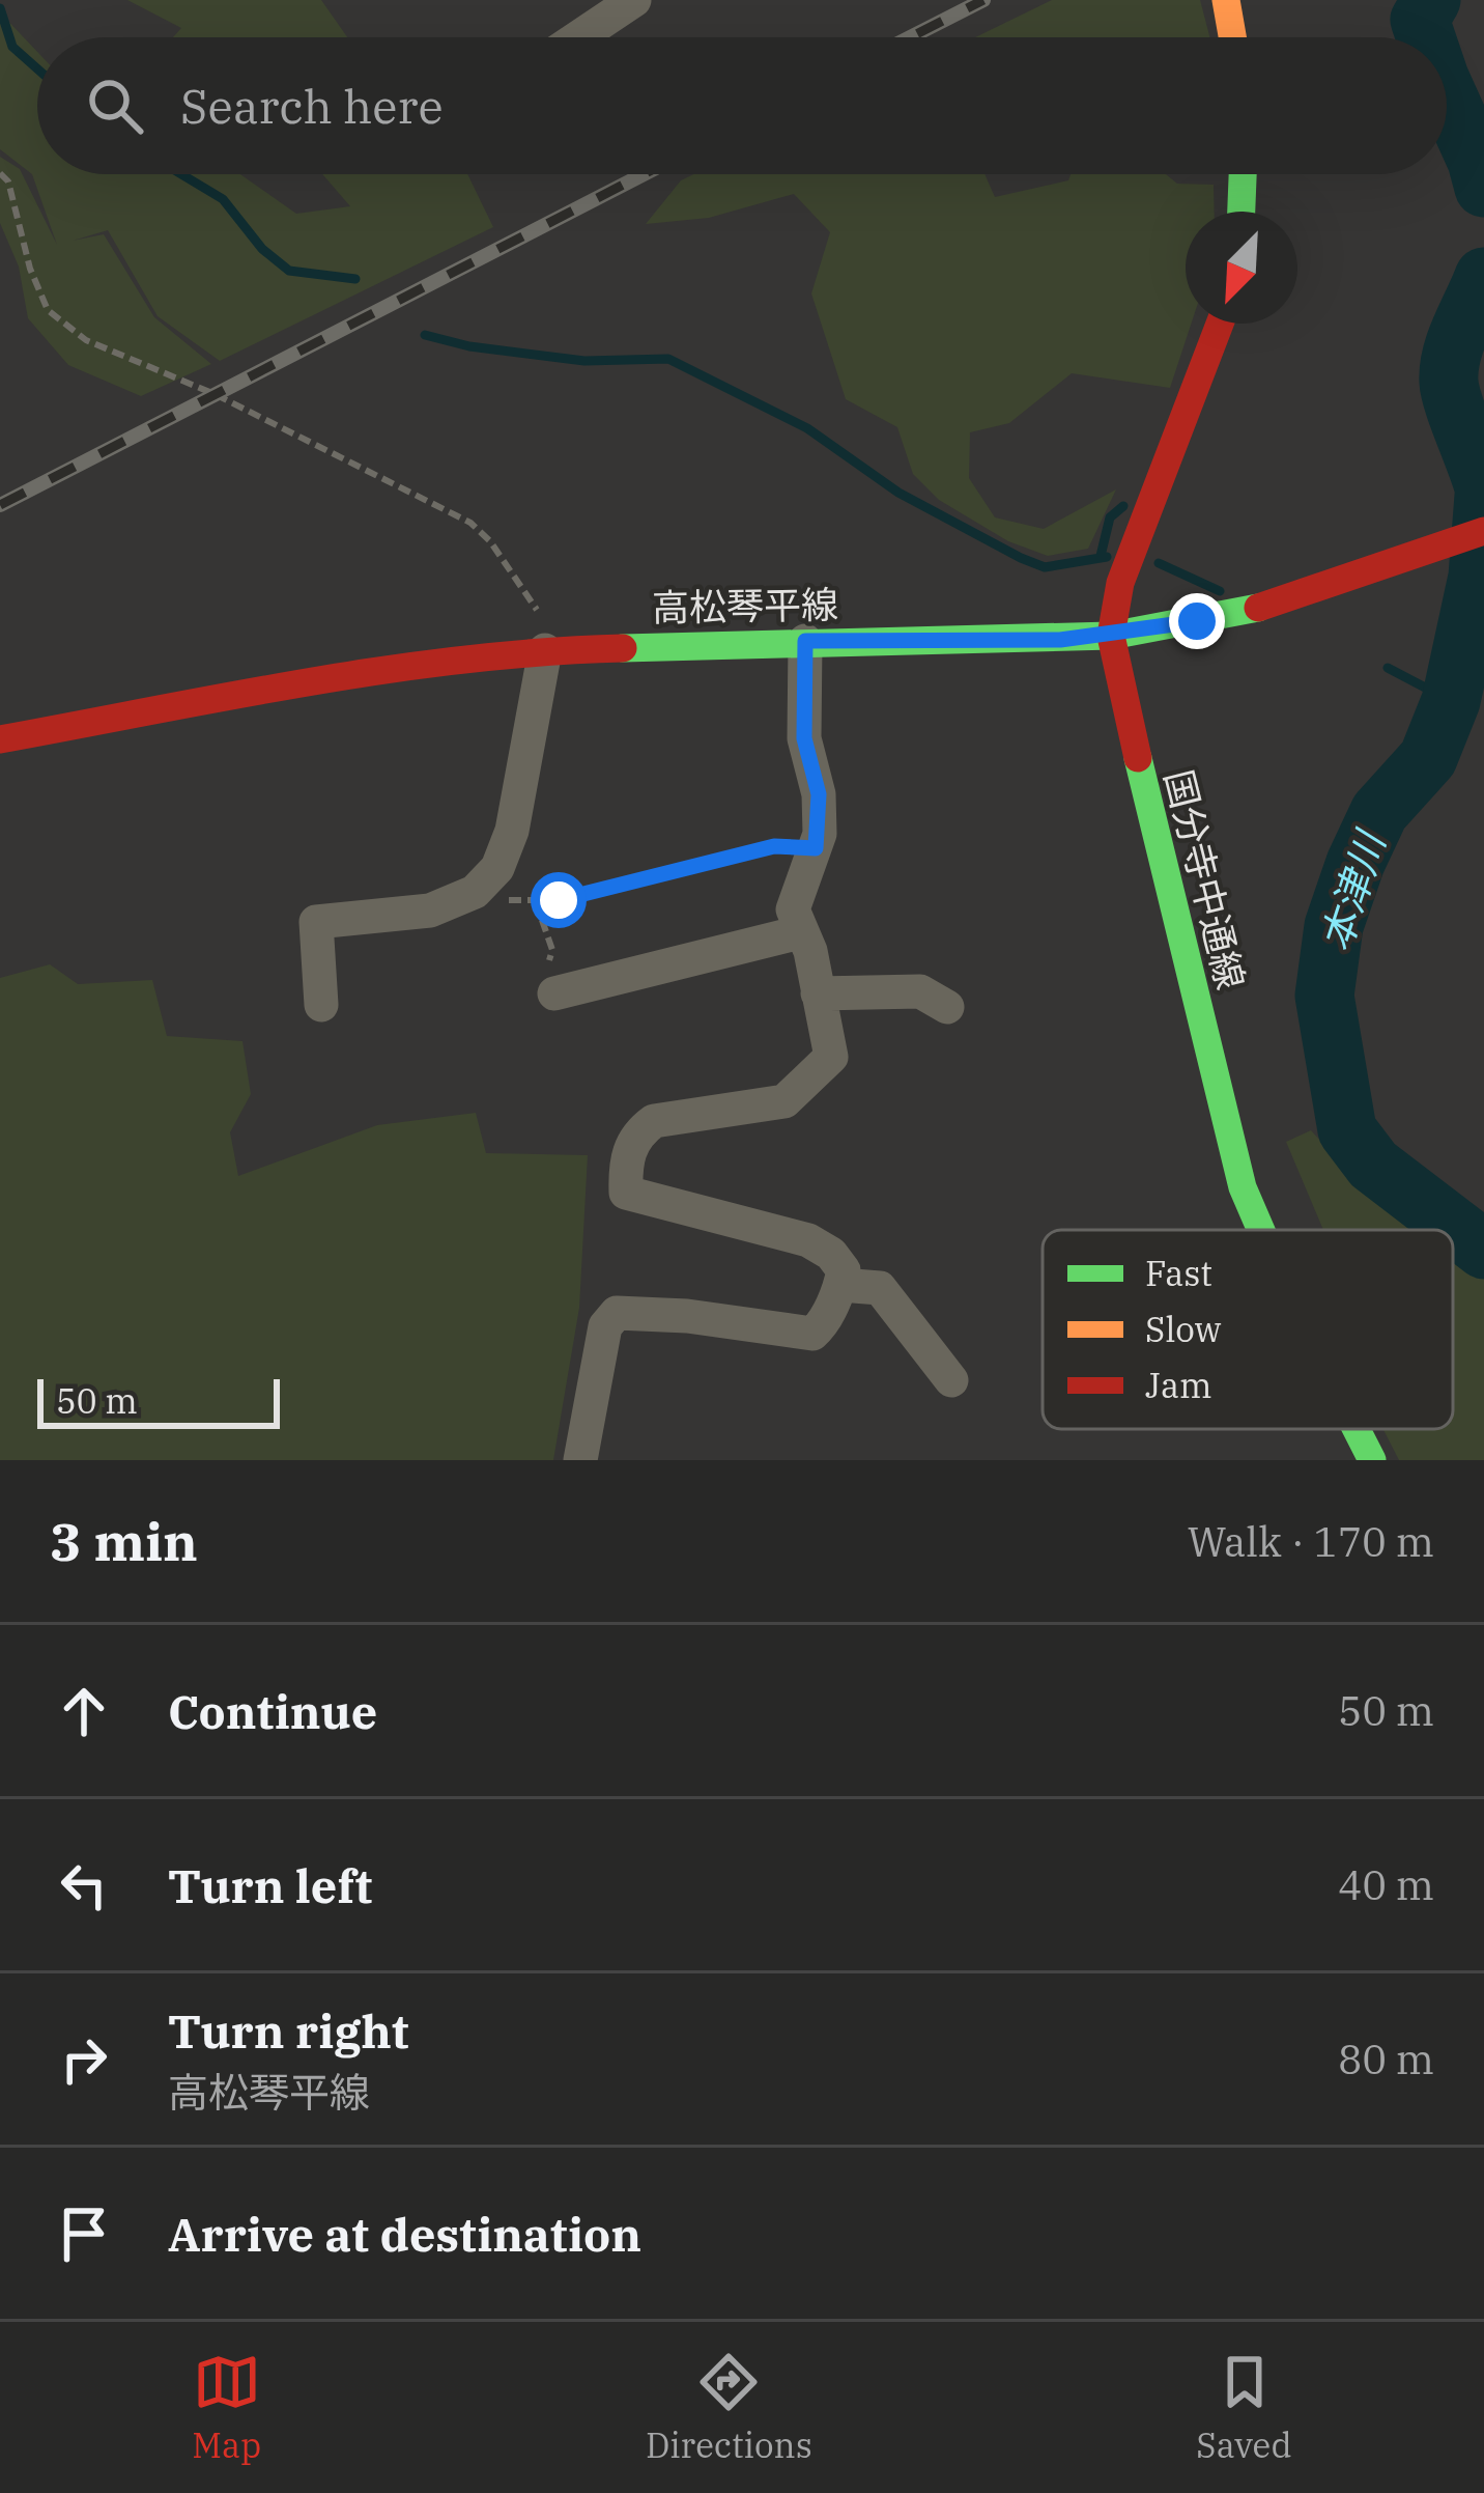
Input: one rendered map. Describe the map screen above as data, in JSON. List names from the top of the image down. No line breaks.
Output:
{"streets":{"main road":["高松琴平線","国分寺中通線"]},"crossings":[["高松琴平線","国分寺中通線"]],"water":["本津川"],"legend":["Fast","Slow","Jam"],"scale_bar":"50 m","north":"bottom left","page":{"search":"Search here","scale":"50 m","heading":["3 min","Walk · 170 m"],"list":[["Continue","50 m"],["Turn left","40 m"],["Turn right","高松琴平線","80 m"],"Arrive at destination"],"nav":["Map","Directions","Saved"]}}
